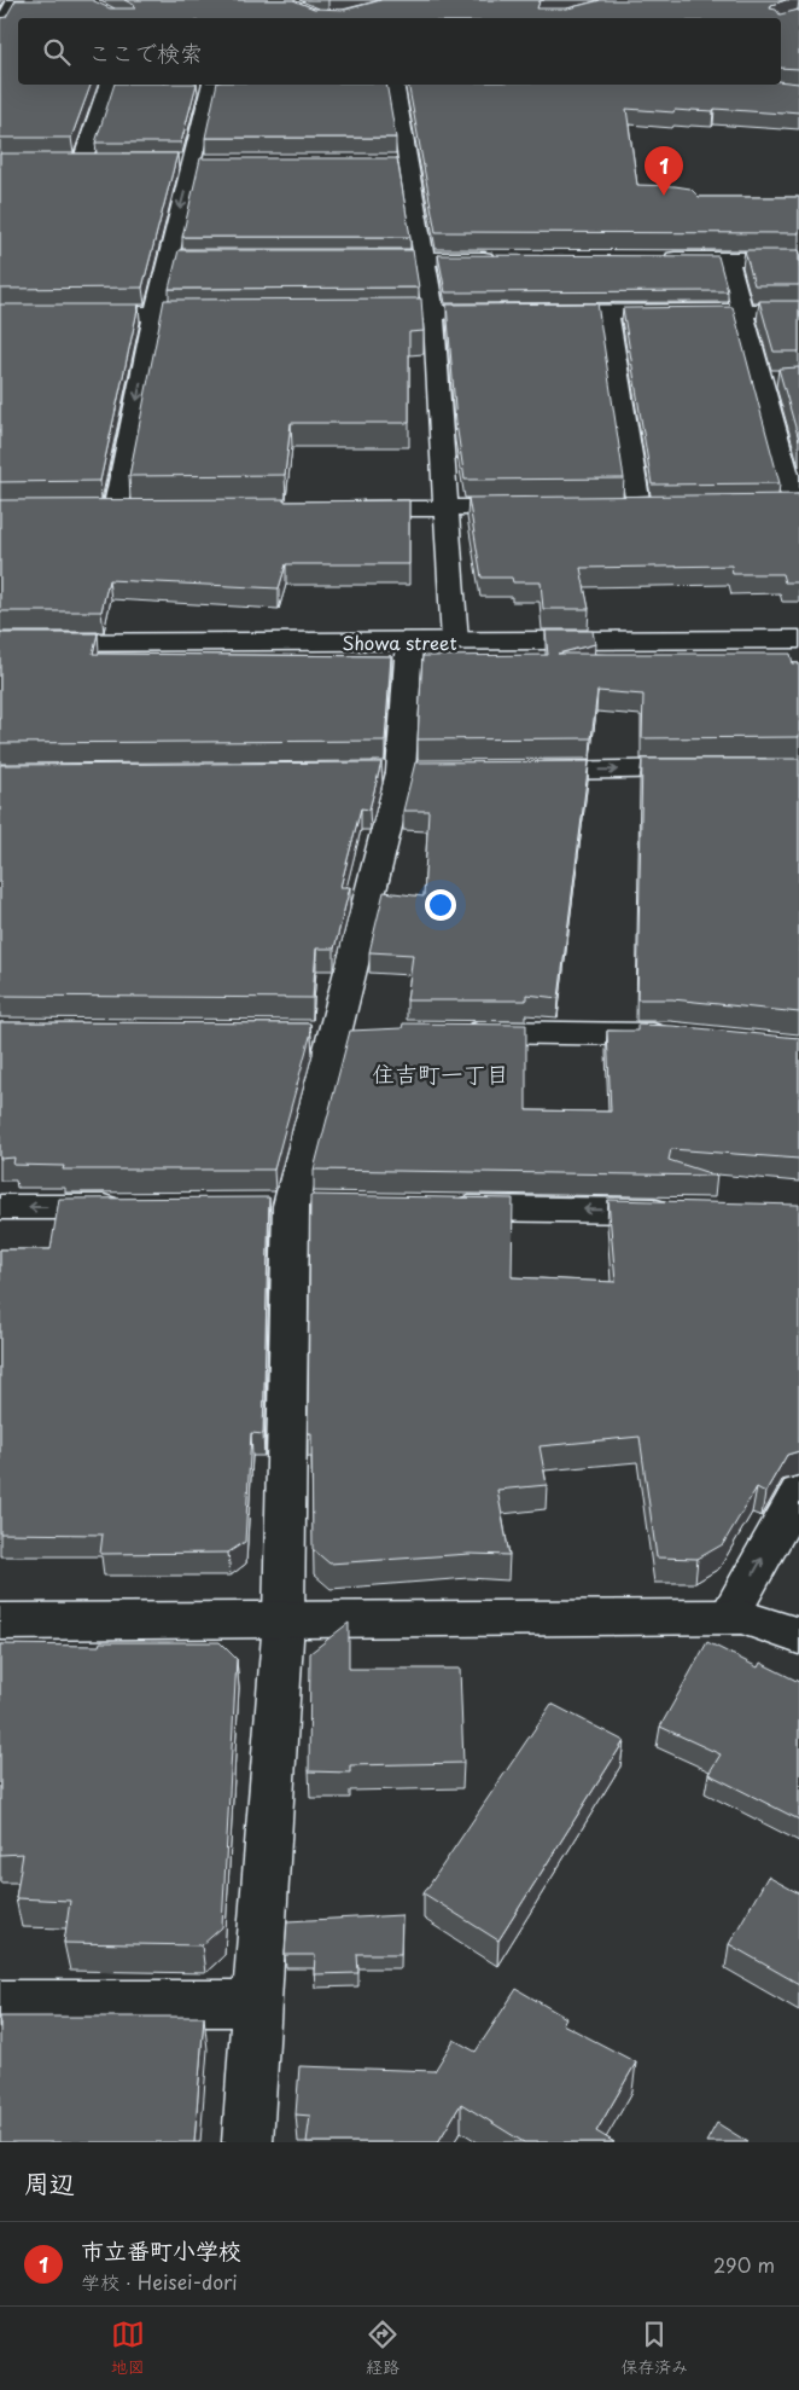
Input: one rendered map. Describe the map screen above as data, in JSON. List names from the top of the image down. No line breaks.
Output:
{"streets":{"main road":["Showa street"]},"districts":["住吉町一丁目"],"page":{"search":"ここで検索","pins":"1","heading":"周辺","list":[{"mark":"1","name":"市立番町小学校","note":"学校 · Heisei-dori","value":"290 m"}],"nav":["地図","経路","保存済み"]}}
